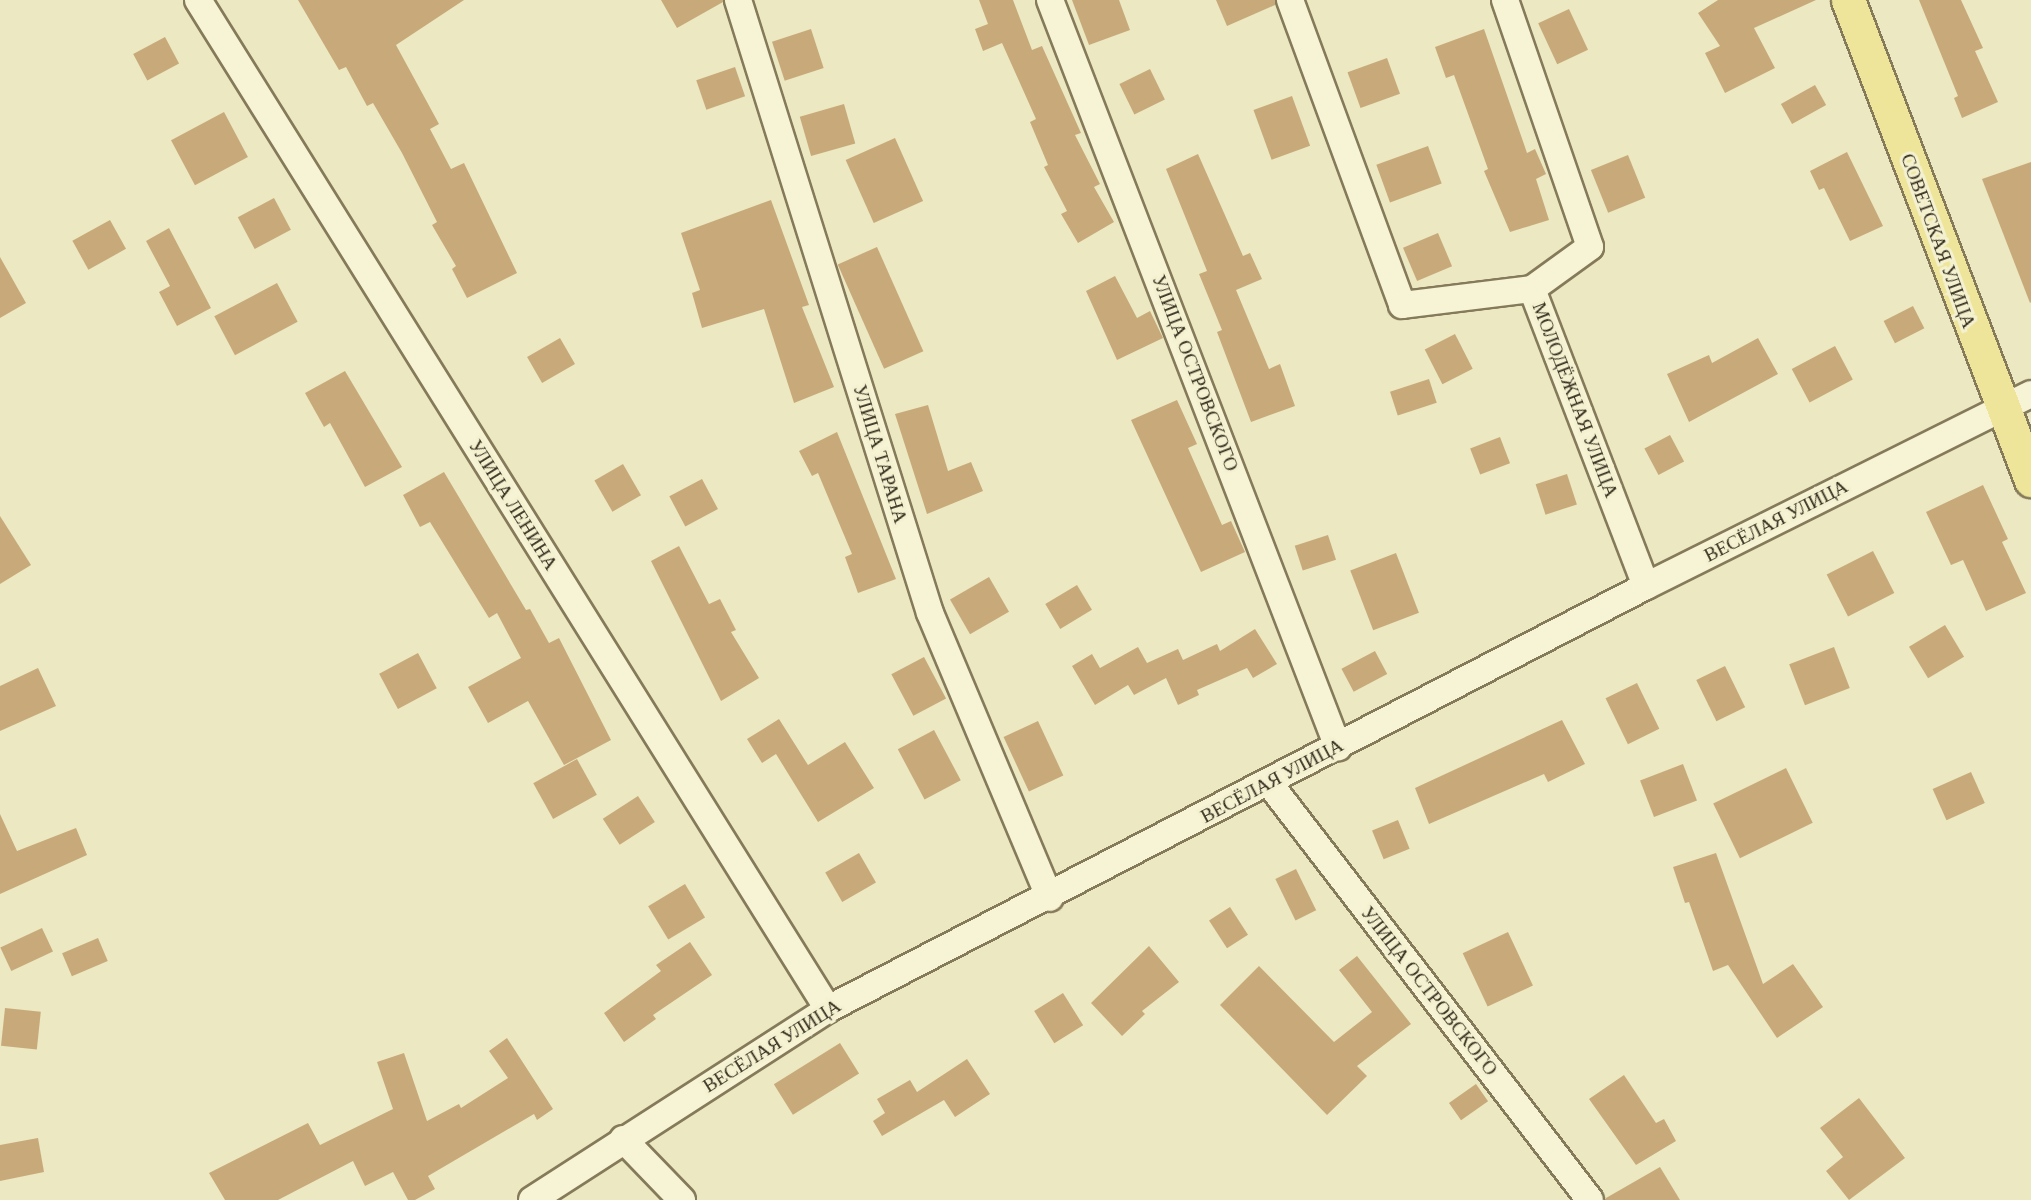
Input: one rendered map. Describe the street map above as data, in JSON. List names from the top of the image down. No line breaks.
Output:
{"streets":{"main road":["СОВЕТСКАЯ УЛИЦА"],"street":["УЛИЦА ОСТРОВСКОГО","МОЛОДЁЖНАЯ УЛИЦА","УЛИЦА ТАРАНА","УЛИЦА ЛЕНИНА","ВЕСЁЛАЯ УЛИЦА"]},"crossings":[["СОВЕТСКАЯ УЛИЦА","ВЕСЁЛАЯ УЛИЦА"],["УЛИЦА ОСТРОВСКОГО","ВЕСЁЛАЯ УЛИЦА"],["МОЛОДЁЖНАЯ УЛИЦА","ВЕСЁЛАЯ УЛИЦА"],["УЛИЦА ТАРАНА","ВЕСЁЛАЯ УЛИЦА"],["УЛИЦА ЛЕНИНА","ВЕСЁЛАЯ УЛИЦА"]]}
